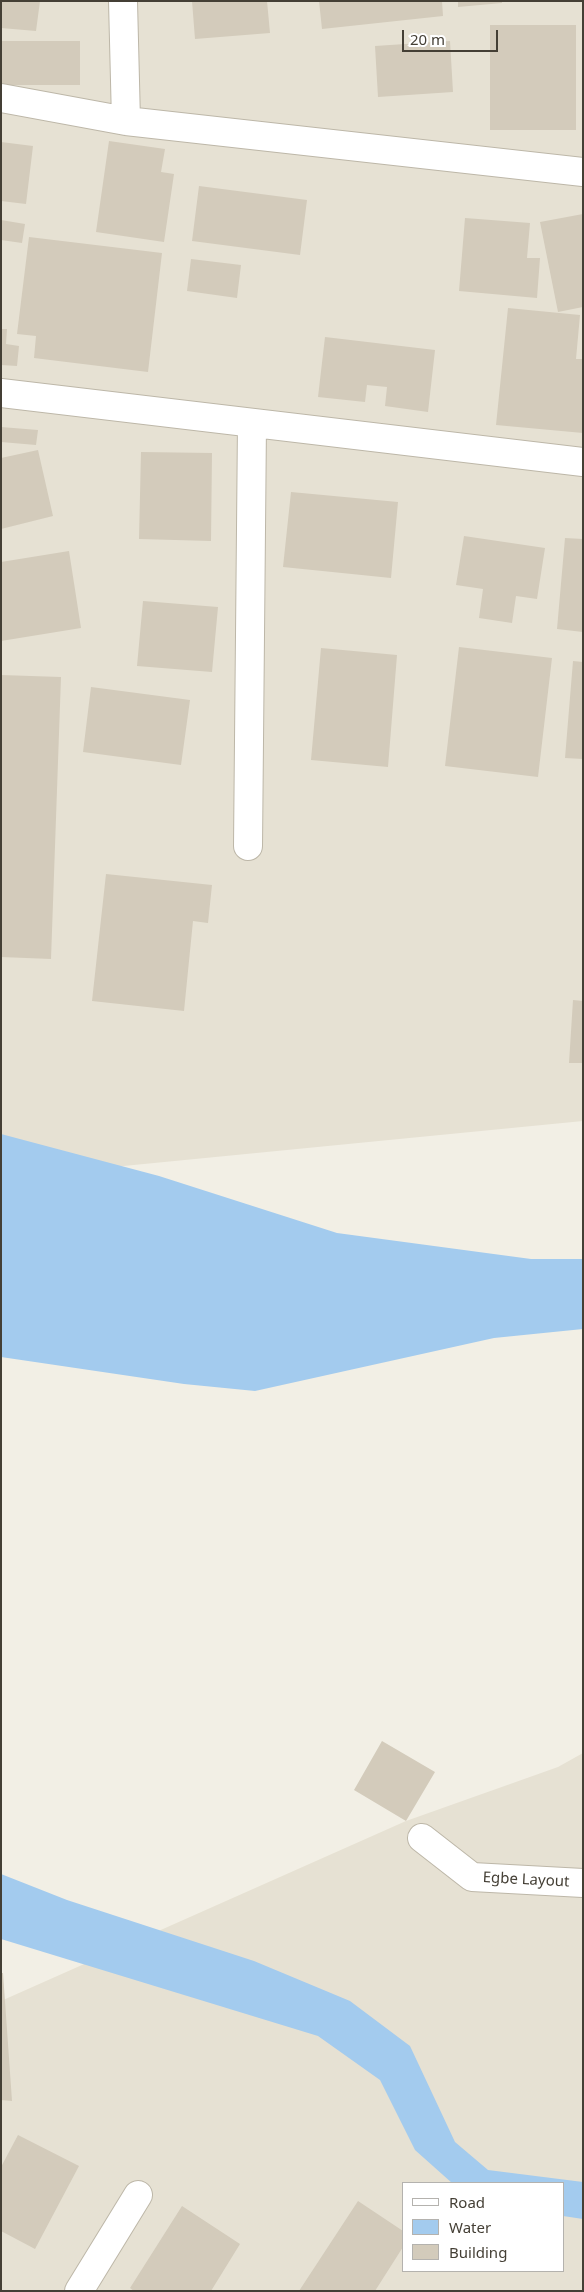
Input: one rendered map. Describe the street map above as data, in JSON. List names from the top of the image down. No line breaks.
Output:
{"streets":{"street":["Egbe Layout"]},"legend":["Road","Water","Building"],"scale_bar":"20 m"}
